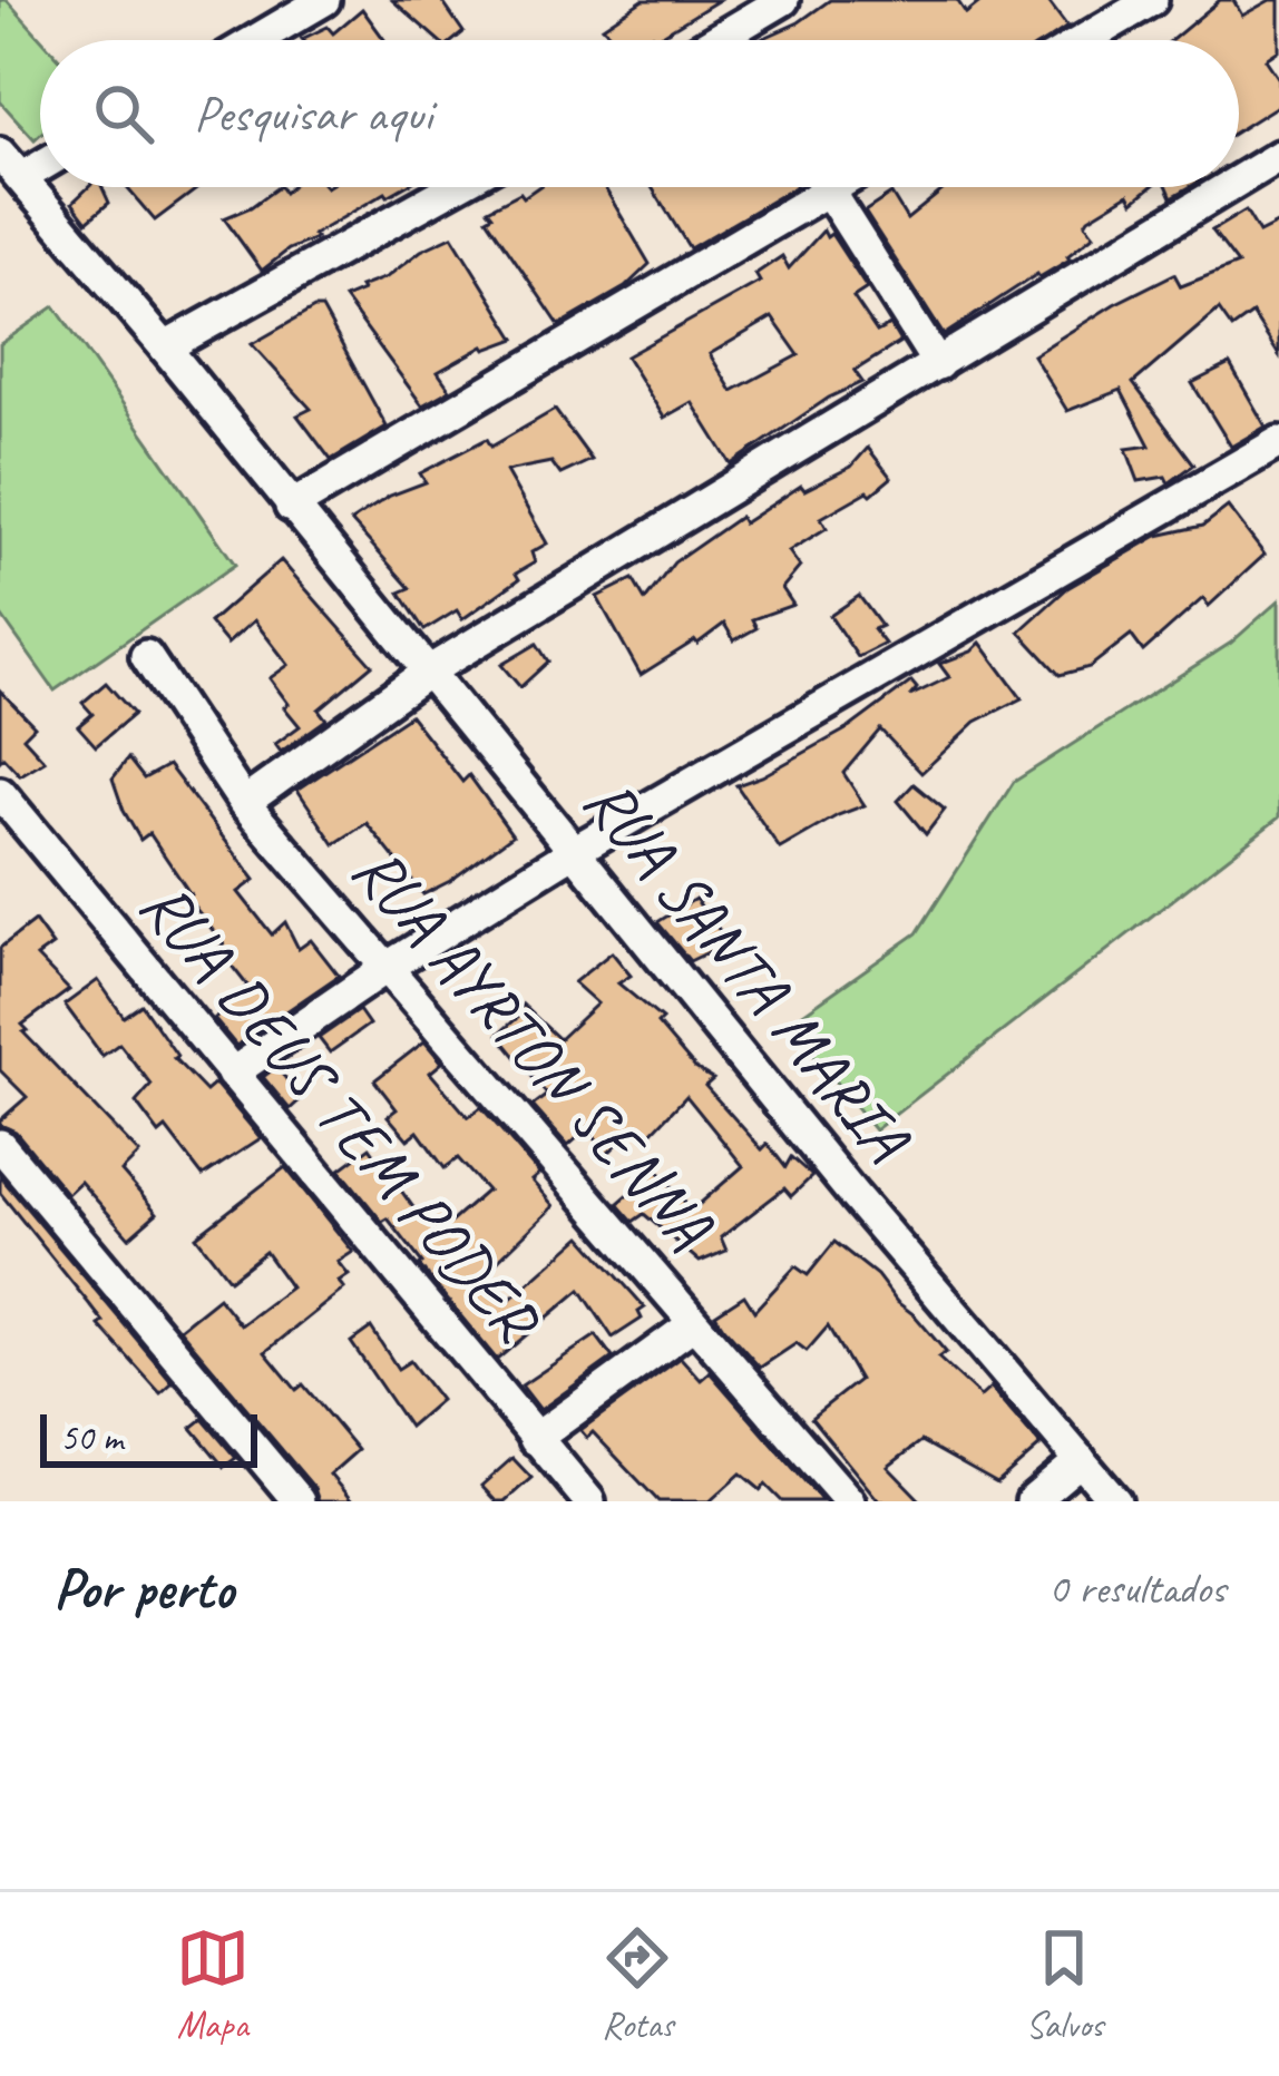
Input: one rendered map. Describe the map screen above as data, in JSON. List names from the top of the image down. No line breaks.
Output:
{"streets":{"street":["RUA SANTA MARIA","RUA AYRTON SENNA","RUA DEUS TEM PODER"]},"scale_bar":"50 m","page":{"search":"Pesquisar aqui","scale":"50 m","heading":["Por perto","0 resultados"],"nav":["Mapa","Rotas","Salvos"]}}
